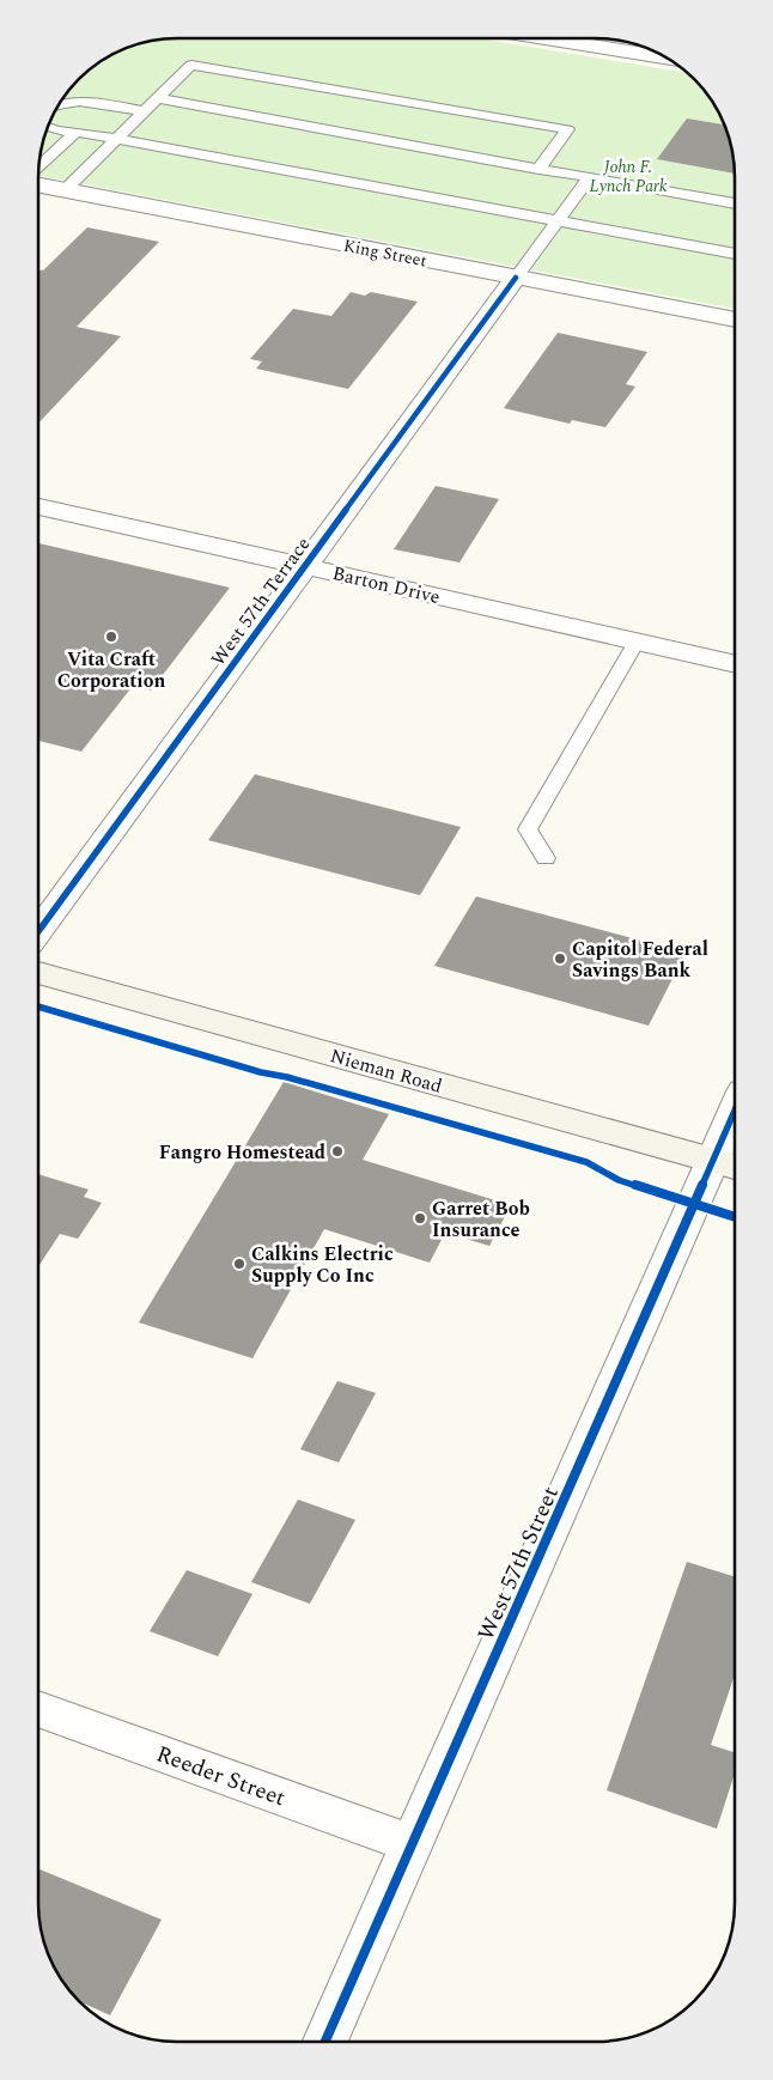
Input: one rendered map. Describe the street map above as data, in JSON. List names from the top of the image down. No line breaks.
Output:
{"streets":{"main road":["Nieman Road"],"street":["King Street","Barton Drive","West 57th Terrace","West 57th Street","Reeder Street"]},"crossings":[["King Street","West 57th Terrace"],["Barton Drive","West 57th Terrace"],["Nieman Road","West 57th Street"],["West 57th Street","Reeder Street"]],"parks":["John F. Lynch Park"],"places":["Vita Craft Corporation","Capitol Federal Savings Bank","Fangro Homestead","Garret Bob Insurance","Calkins Electric Supply Co Inc"]}
